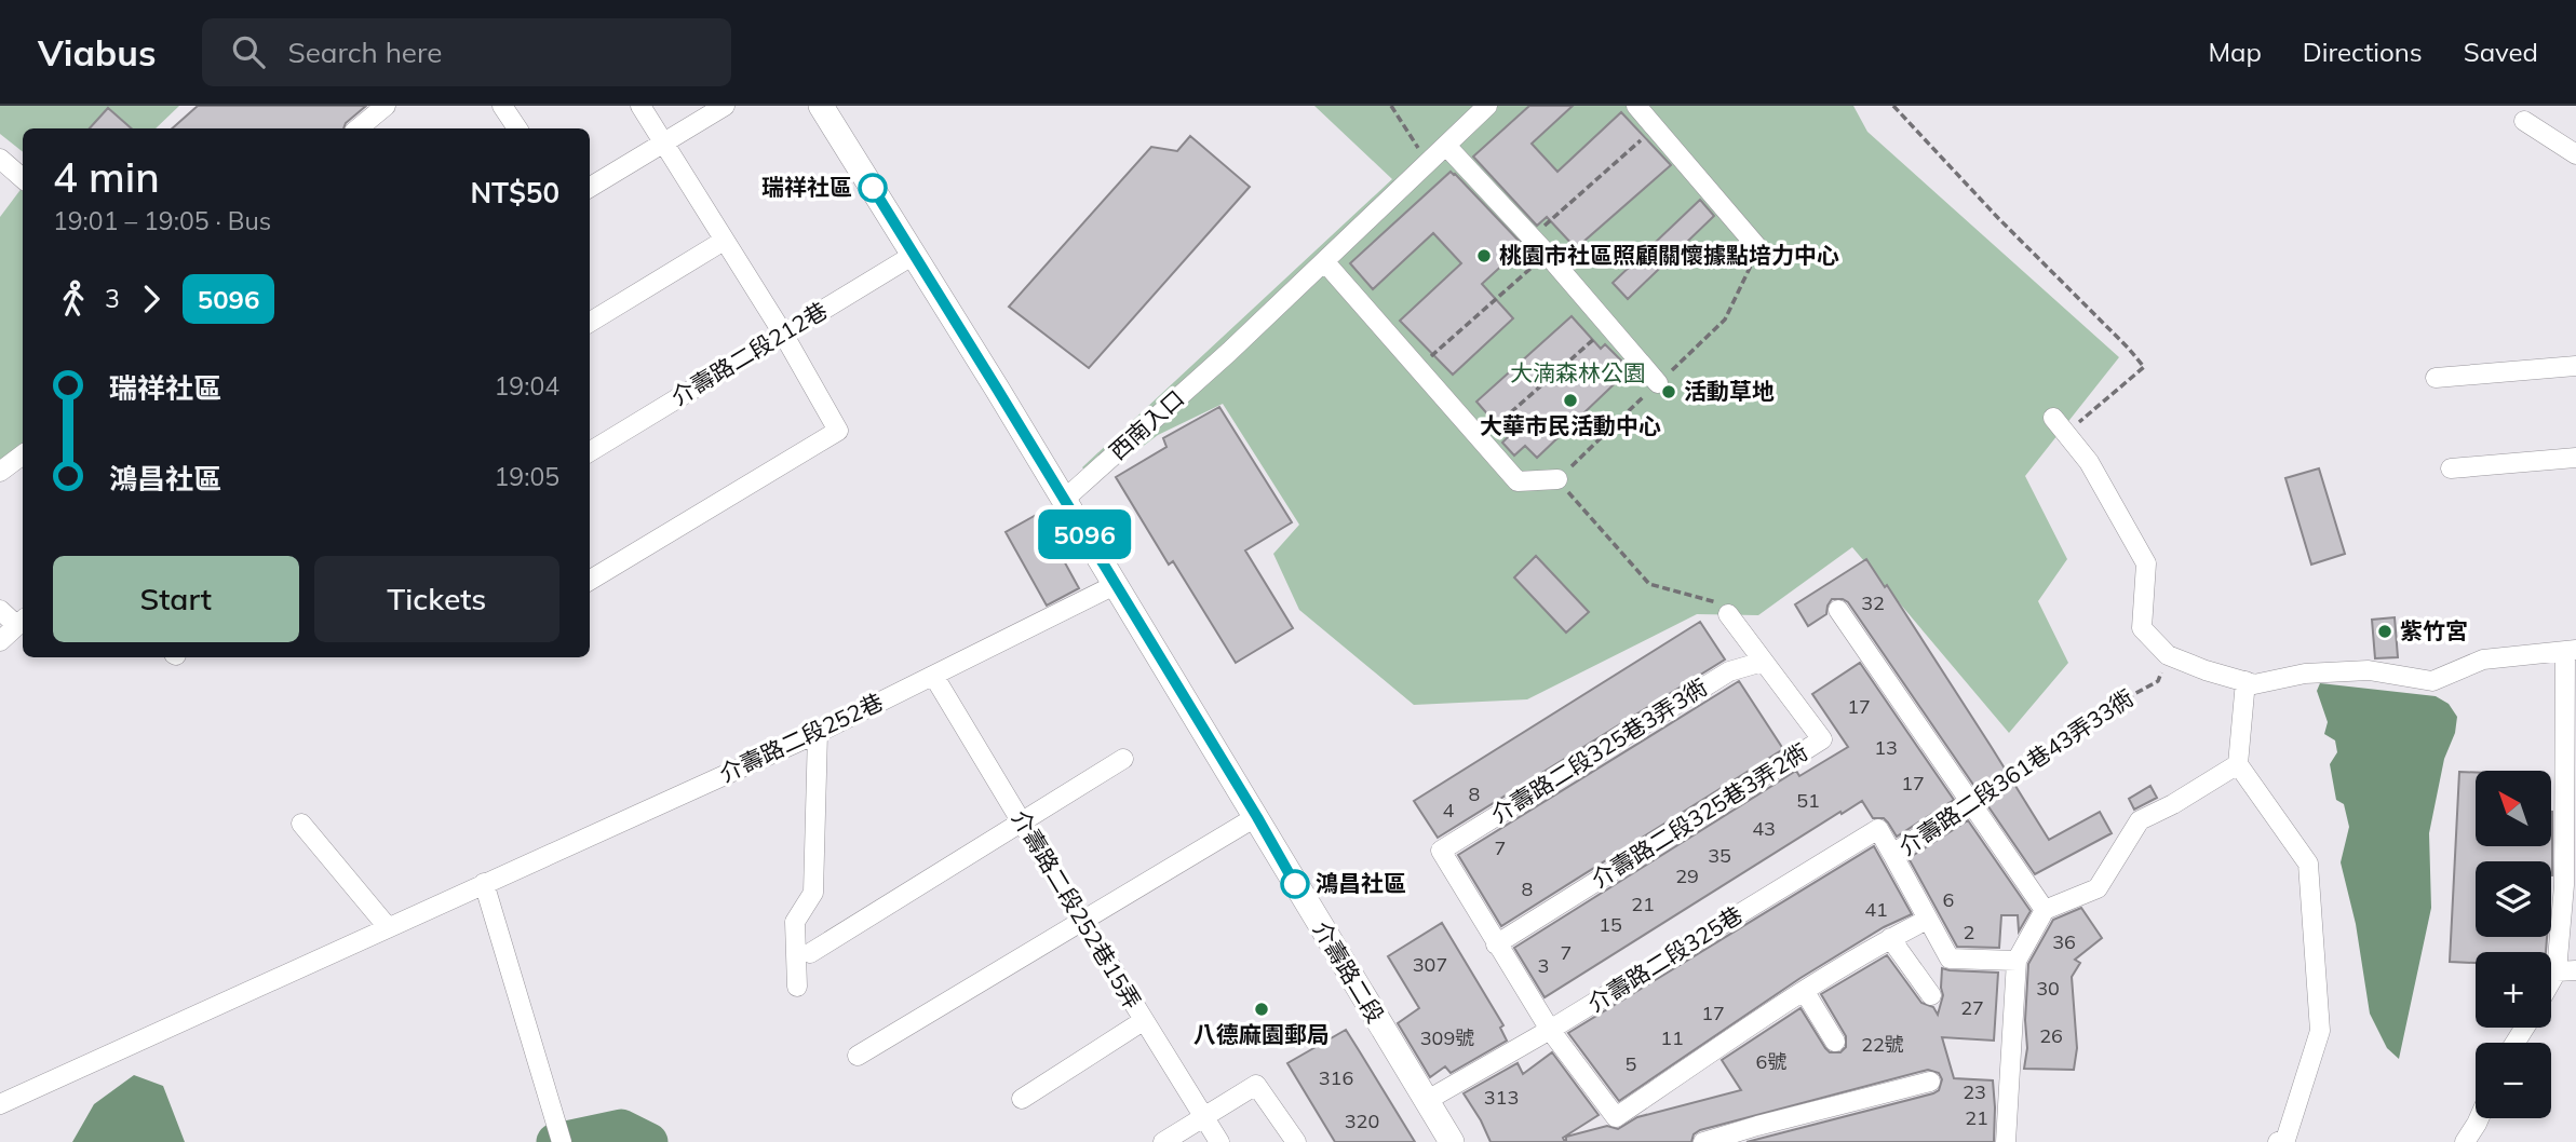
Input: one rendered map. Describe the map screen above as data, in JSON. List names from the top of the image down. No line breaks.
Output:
{"streets":{"main road":["介壽路二段"],"street":["介壽路二段212巷","西南入口","介壽路二段252巷","介壽路二段325巷3弄3衖","介壽路二段361巷43弄33衖","介壽路二段325巷3弄2衖","介壽路二段252巷15弄","介壽路二段325巷"]},"crossings":[["介壽路二段212巷","介壽路二段"],["西南入口","介壽路二段"],["介壽路二段252巷","介壽路二段252巷15弄"],["介壽路二段252巷","介壽路二段"],["介壽路二段325巷3弄3衖","介壽路二段325巷3弄2衖"],["介壽路二段361巷43弄33衖","介壽路二段325巷"],["介壽路二段325巷","介壽路二段"]],"parks":["大湳森林公園"],"places":["瑞祥社區","桃園市社區照顧關懷據點培力中心","活動草地","大華市民活動中心","紫竹宮","鴻昌社區","八德麻園郵局"],"lines":["bus line 5096"],"house_numbers":["32","17","13","17","8","51","4","43","7","35","29","8","6","21","41","15","2","36","7","307","3","30","27","17","26","309號","11","22號","6號","5","316","23","313","21","320"],"north":"top left","page":{"header":"Viabus","search":"Search here","nav":["Map","Directions","Saved"],"on_map":"5096","heading":["4 min","19:01 – 19:05 · Bus","NT$50"],"legs":["3","5096"],"list":[{"name":"瑞祥社區","value":"19:04"},{"name":"鴻昌社區","value":"19:05"}],"buttons":["Start","Tickets"],"map_buttons":["+","−"]}}
